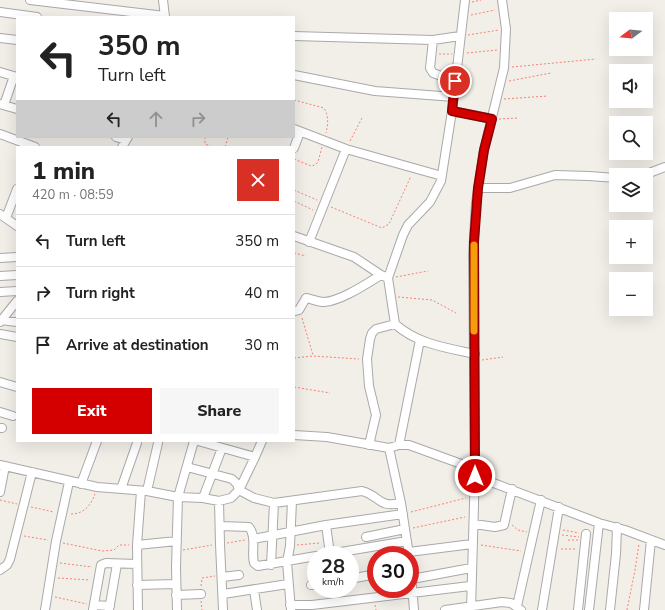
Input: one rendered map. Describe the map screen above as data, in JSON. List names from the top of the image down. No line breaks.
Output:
{"north":"left","page":{"map_buttons":["+","−"],"turn":["350 m","Turn left"],"heading":["1 min","420 m · 08:59"],"list":[{"name":"Turn left","value":"350 m"},{"name":"Turn right","value":"40 m"},{"name":"Arrive at destination","value":"30 m"}],"buttons":["Exit","Share"],"speed":"28 km/h","limit":"30"}}
